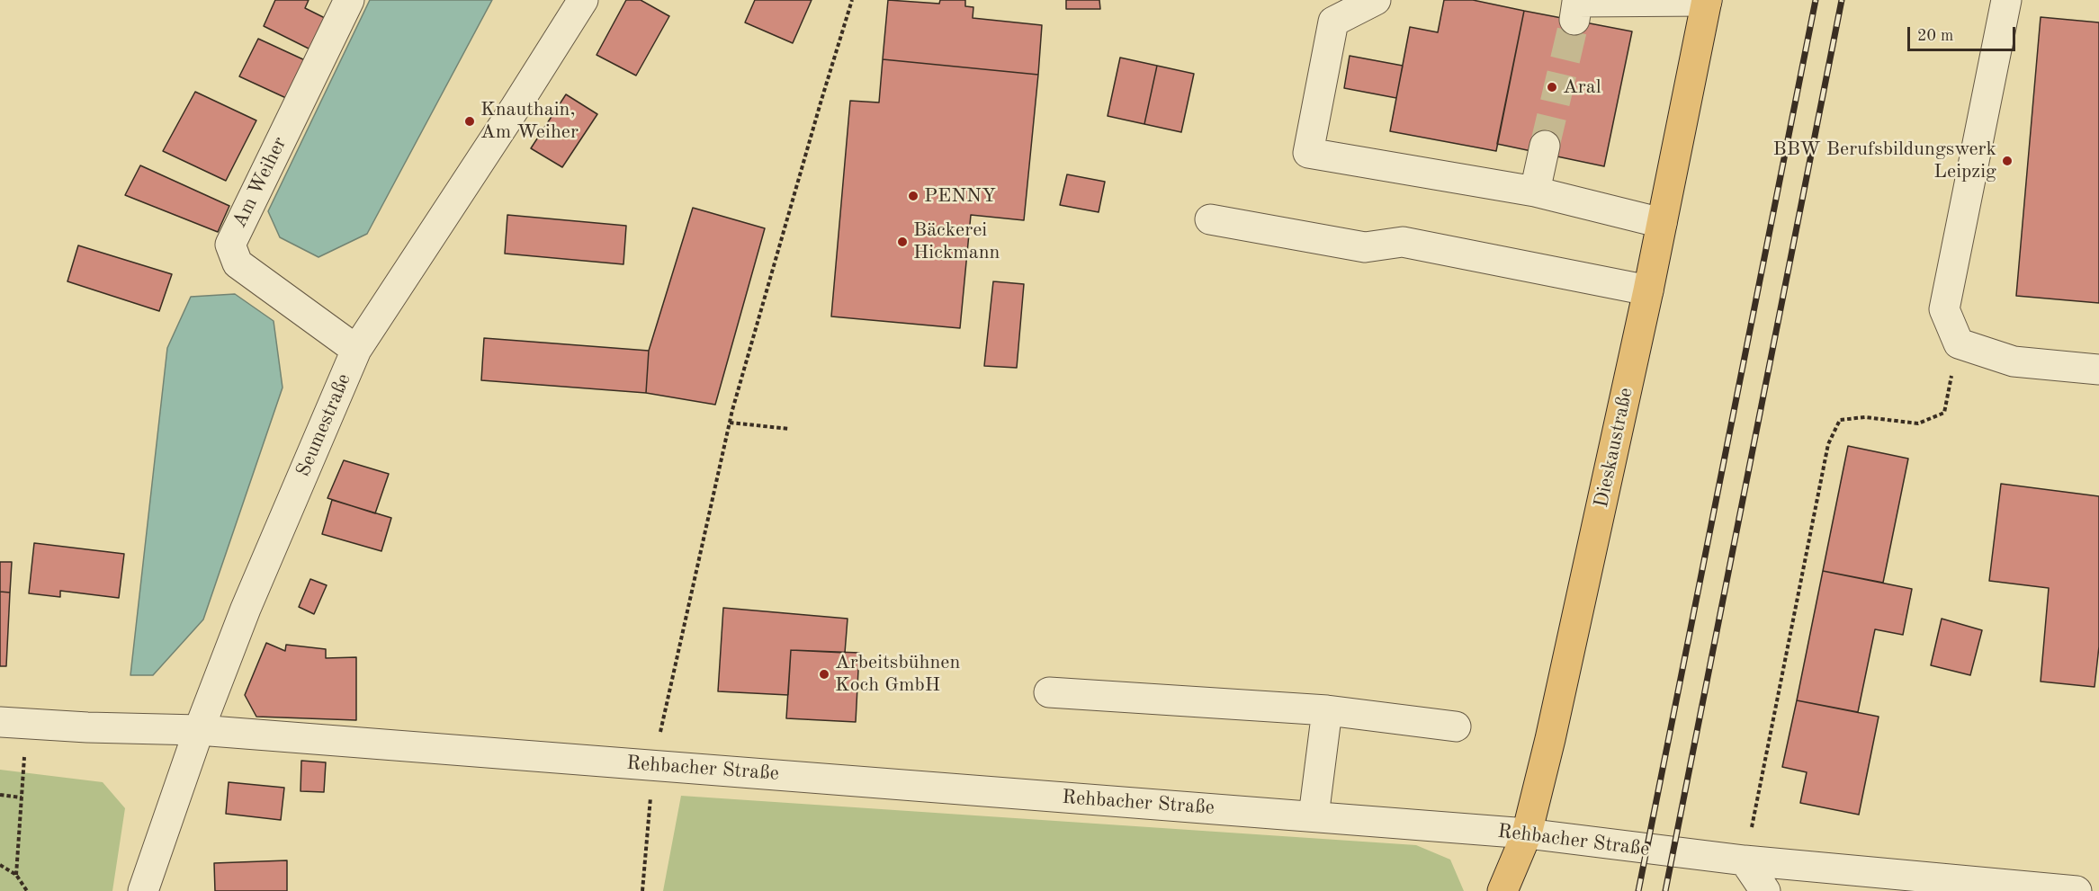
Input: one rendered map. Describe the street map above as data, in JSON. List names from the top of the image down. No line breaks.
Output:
{"streets":{"main road":["Dieskaustraße"],"street":["Am Weiher","Seumestraße","Rehbacher Straße"]},"crossings":[["Am Weiher","Seumestraße"],["Seumestraße","Rehbacher Straße"],["Dieskaustraße","Rehbacher Straße"]],"places":["Aral","Knauthain, Am Weiher","BBW Berufsbildungswerk Leipzig","PENNY","Bäckerei Hickmann","Arbeitsbühnen Koch GmbH"],"scale_bar":"20 m"}
